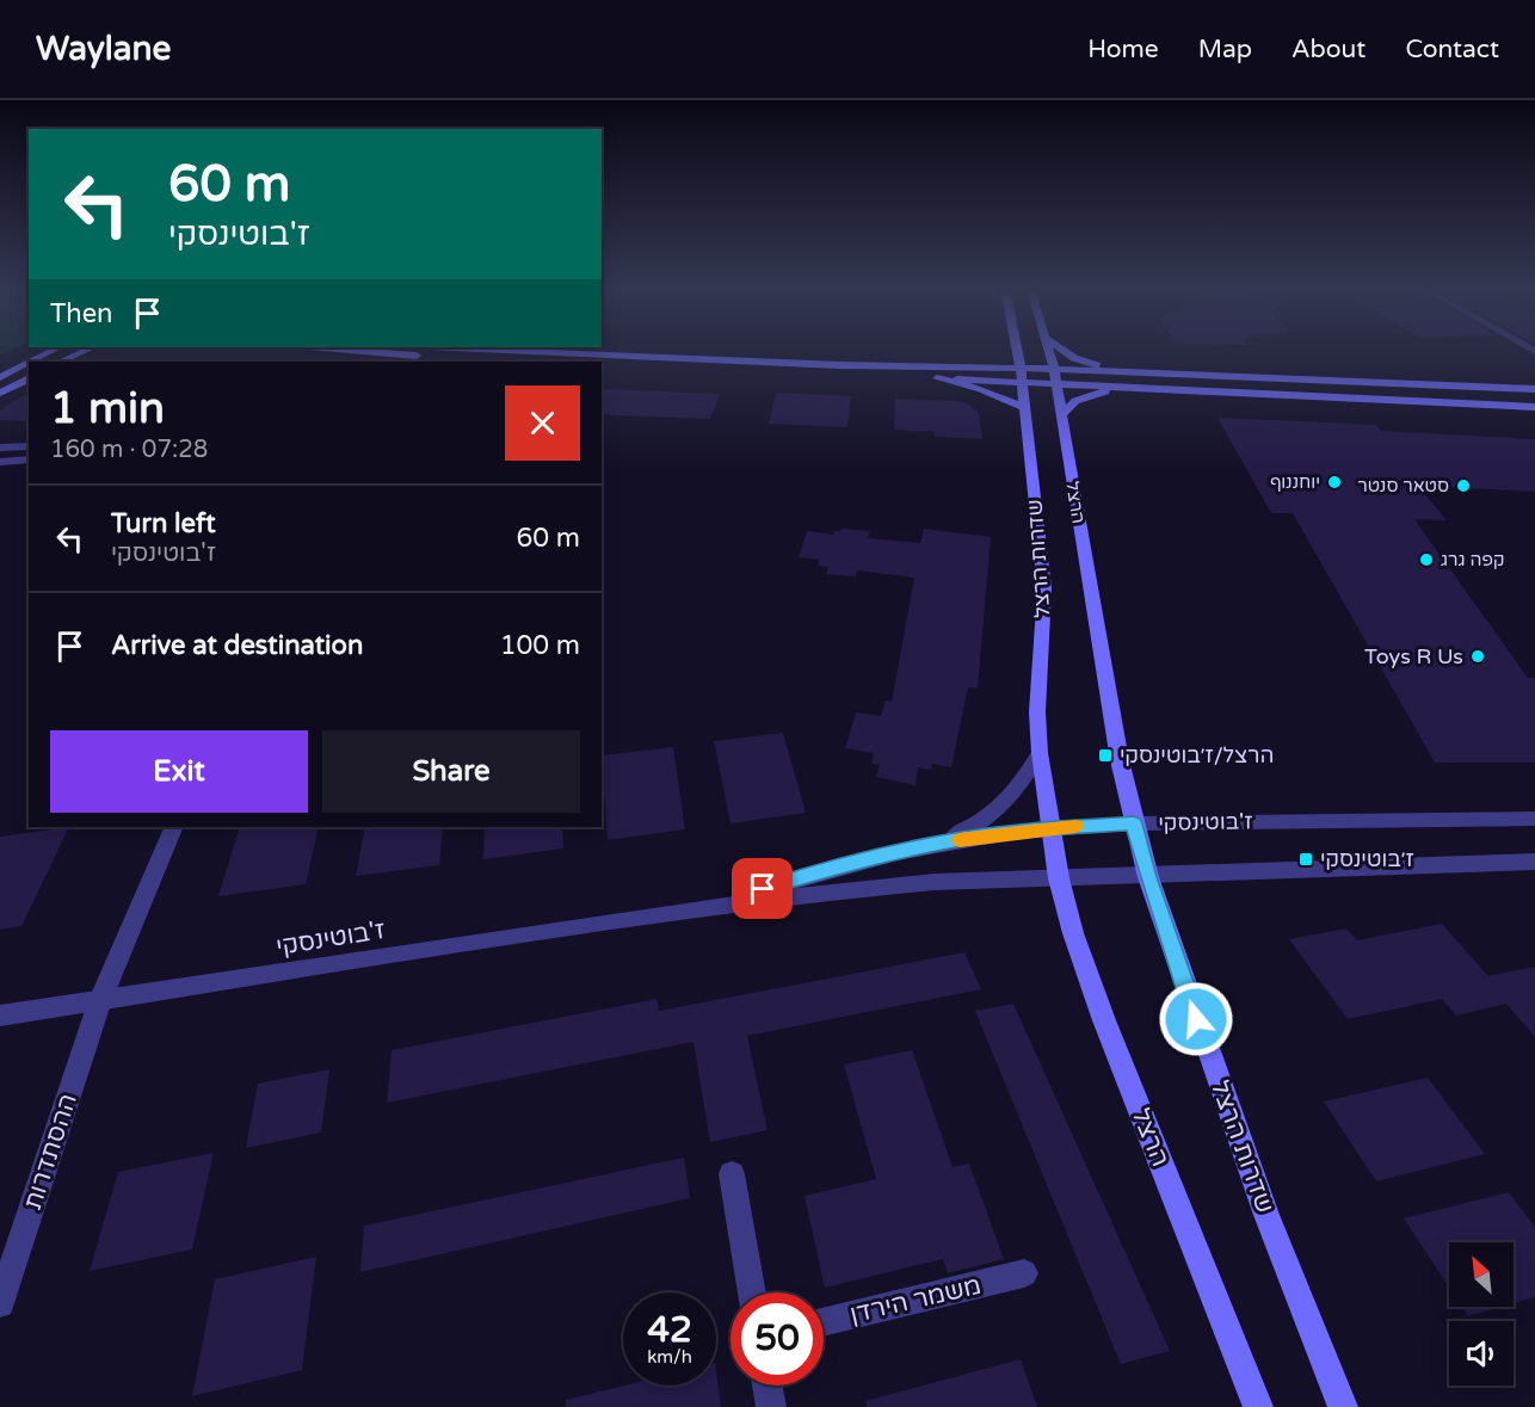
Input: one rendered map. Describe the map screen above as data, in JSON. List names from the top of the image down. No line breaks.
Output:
{"streets":{"main road":["הרצל","שדרות הרצל"],"street":["ז'בוטינסקי","ההסתדרות","משמר הירדן"]},"crossings":[["הרצל","שדרות הרצל"],["הרצל","ז'בוטינסקי"],["שדרות הרצל","ז'בוטינסקי"],["ז'בוטינסקי","ההסתדרות"]],"places":{"other":["יוחננוף","סטאר סנטר","קפה גרג","Toys R Us"],"transit":["הרצל/ז׳בוטינסקי","ז׳בוטינסקי"]},"north":"top left","page":{"header":"Waylane","nav":["Home","Map","About","Contact"],"turn":["60 m","ז'בוטינסקי"],"then":"Then","heading":["1 min","160 m · 07:28"],"list":[{"name":"Turn left","note":"ז'בוטינסקי","value":"60 m"},{"name":"Arrive at destination","value":"100 m"}],"buttons":["Exit","Share"],"speed":"42 km/h","limit":"50"}}
